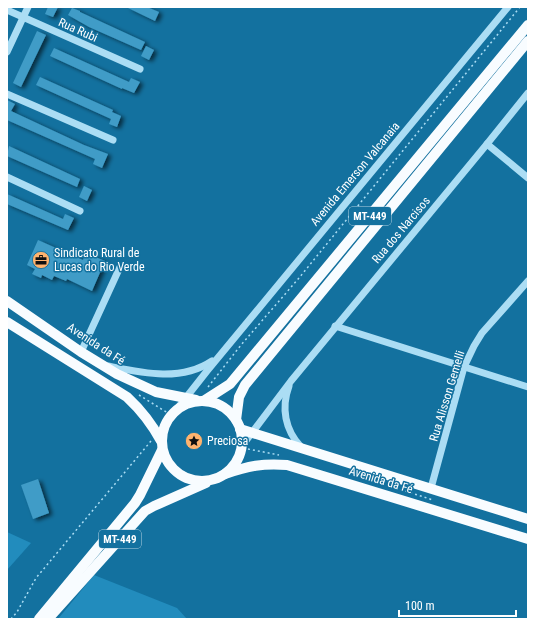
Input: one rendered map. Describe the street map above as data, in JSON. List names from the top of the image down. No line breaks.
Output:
{"streets":{"main road":["MT-449","Avenida da Fé"],"street":["Rua Rubi","Avenida Emerson Valcanaia","Rua dos Narcisos","Rua Alisson Gemelli"]},"crossings":[["Avenida Emerson Valcanaia","MT-449"],["Avenida Emerson Valcanaia","Rua dos Narcisos"],["Avenida Emerson Valcanaia","Avenida da Fé"],["MT-449","Rua dos Narcisos"],["MT-449","Avenida da Fé"],["Rua dos Narcisos","Avenida da Fé"],["Avenida da Fé","Rua Alisson Gemelli"]],"places":{"office":["Sindicato Rural de Lucas do Rio Verde"],"place":["Preciosa"]},"scale_bar":"100 m"}
